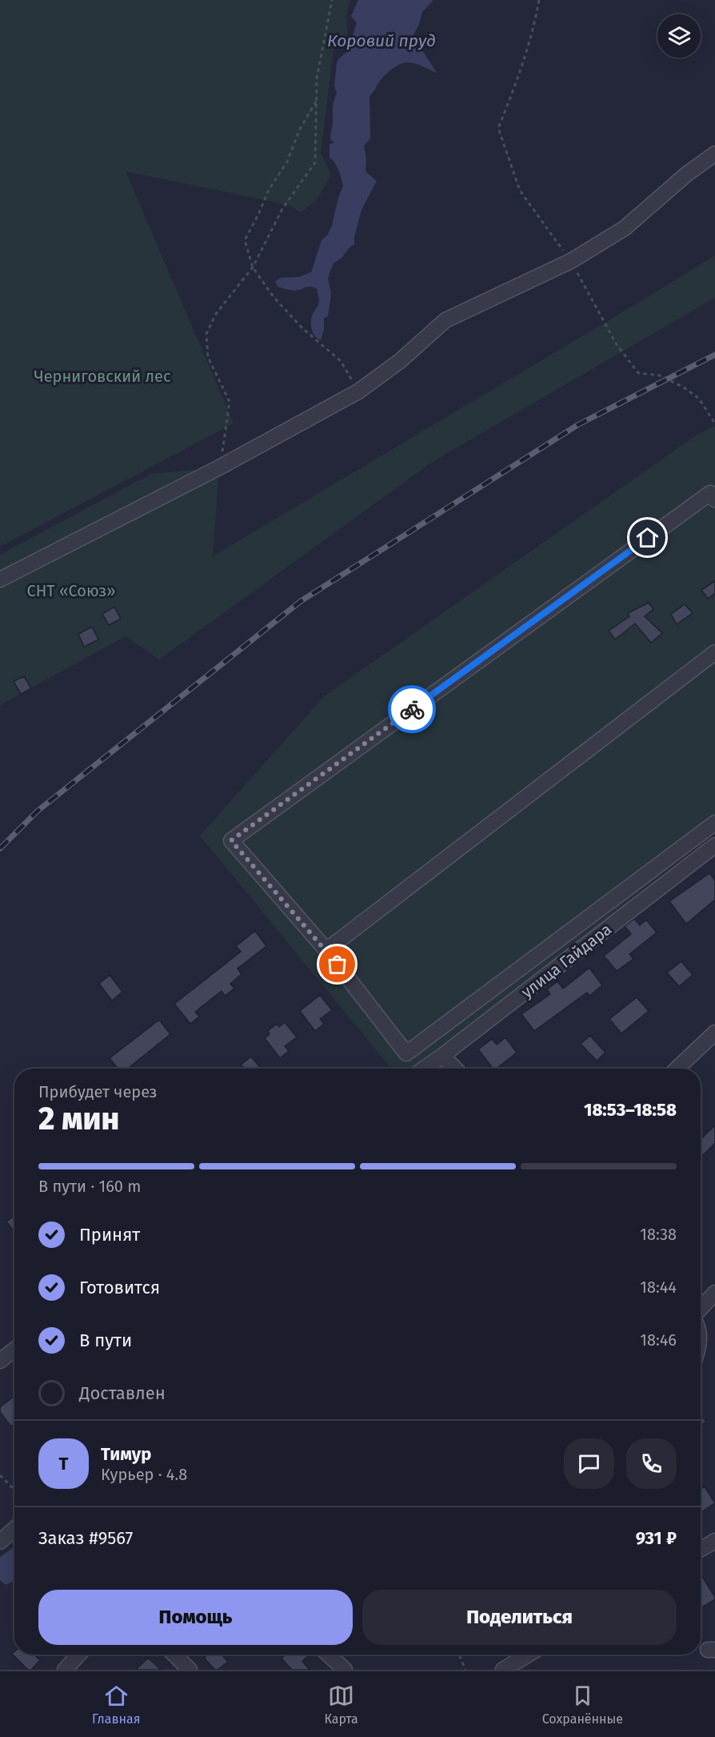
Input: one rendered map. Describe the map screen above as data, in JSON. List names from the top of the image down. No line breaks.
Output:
{"streets":{"street":["улица Гайдара"]},"water":["Коровий пруд"],"parks":["Черниговский лес","СНТ «Союз»"],"page":{"heading":["2 мин","Прибудет через","18:53–18:58"],"panel":["Тимур","Курьер · 4.8","Заказ #9567","931 ₽"],"bar":"В пути · 160 m","list":[["Принят","18:38"],["Готовится","18:44"],["В пути","18:46"],"Доставлен"],"round":"Т","buttons":["Помощь","Поделиться"],"tabs":["Главная","Карта","Сохранённые"]}}
